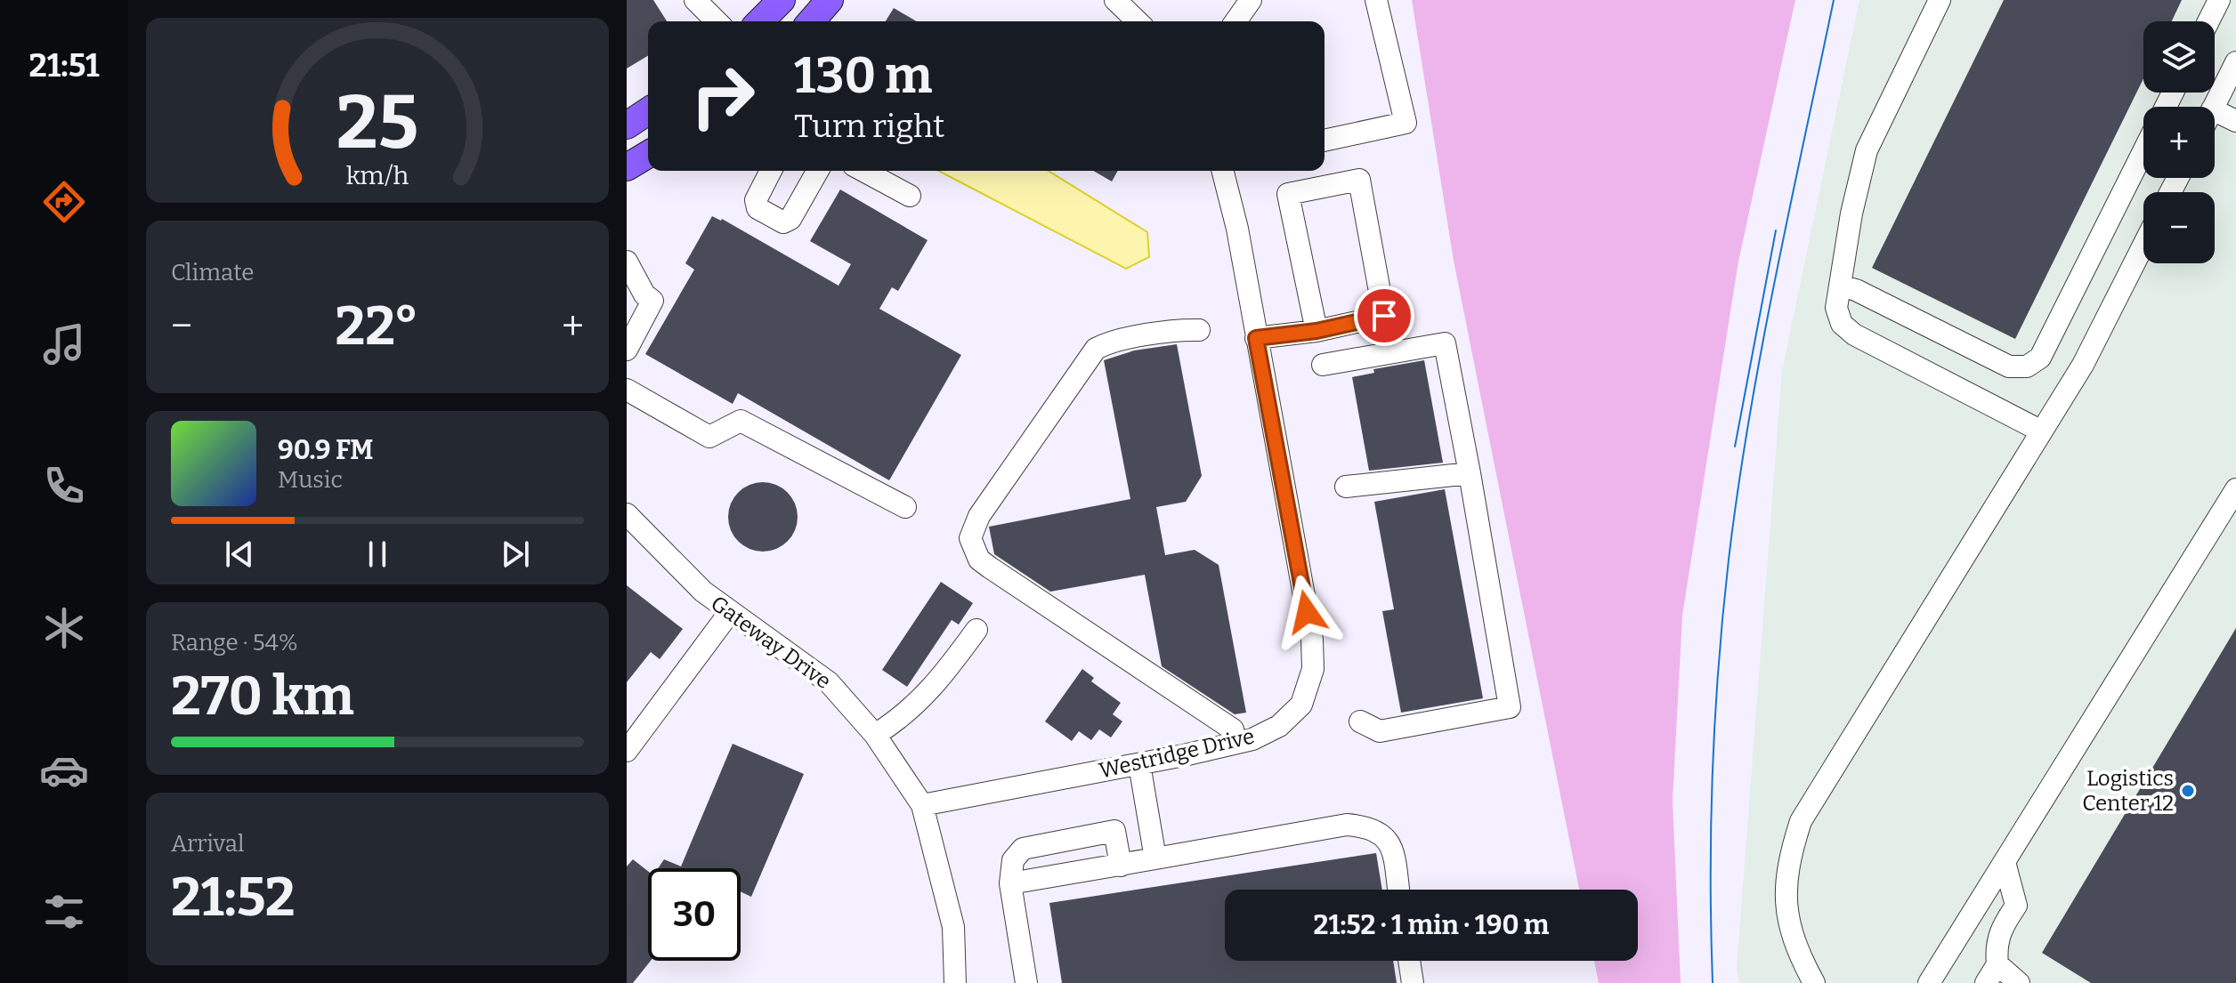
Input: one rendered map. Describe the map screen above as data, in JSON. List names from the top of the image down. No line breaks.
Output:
{"streets":{"street":["Gateway Drive","Westridge Drive"]},"crossings":[["Gateway Drive","Westridge Drive"]],"places":["Logistics Center 12"],"page":{"tabs":"21:51","map_buttons":["+","−"],"turn":["130 m","Turn right"],"tile":["Climate",["Range · 54%","270 km"],["Arrival","21:52"]],"heat":["−","22°","+"],"song":["90.9 FM","Music"],"limit":"30","trip":"21:52 · 1 min · 190 m","gauge":["25","km/h"]}}
